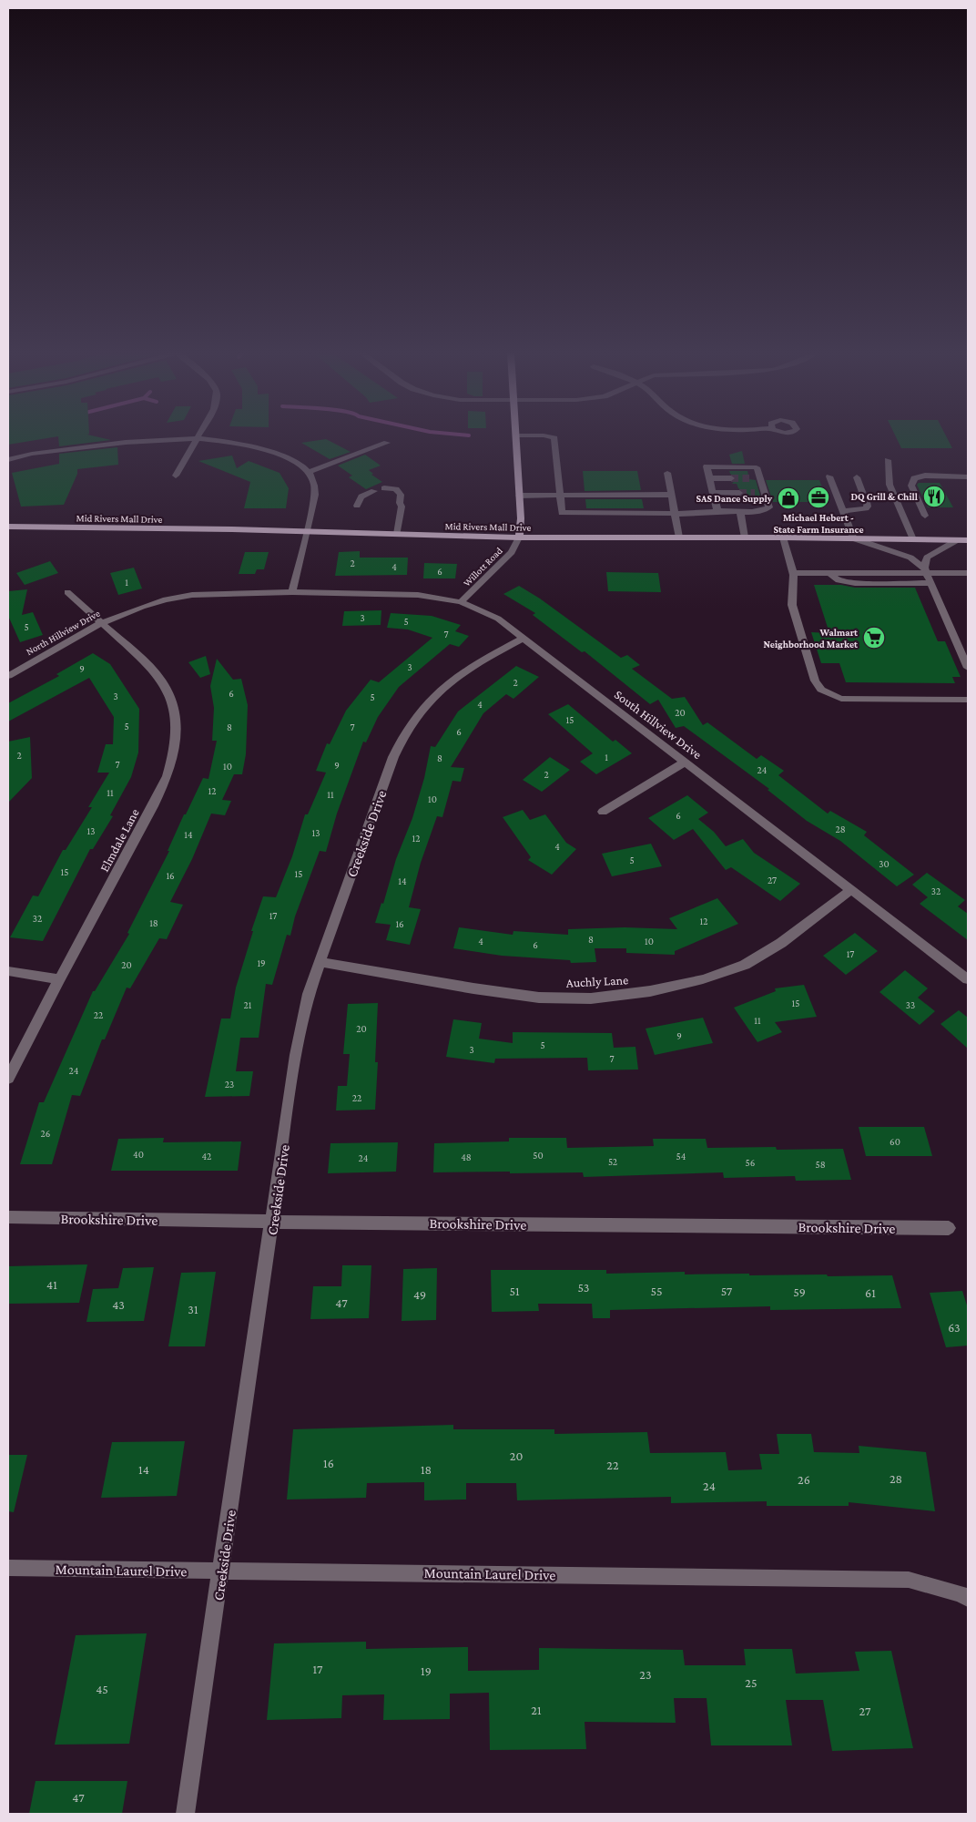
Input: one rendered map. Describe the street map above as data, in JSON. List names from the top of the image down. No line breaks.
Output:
{"streets":{"main road":["Mid Rivers Mall Drive","Willott Road"],"street":["North Hillview Drive","South Hillview Drive","Creekside Drive","Elmdale Lane","Auchly Lane","Brookshire Drive","Mountain Laurel Drive"]},"crossings":[["Mid Rivers Mall Drive","Willott Road"],["Willott Road","South Hillview Drive"],["North Hillview Drive","South Hillview Drive"],["North Hillview Drive","Elmdale Lane"],["South Hillview Drive","Creekside Drive"],["South Hillview Drive","Auchly Lane"],["Creekside Drive","Auchly Lane"],["Creekside Drive","Brookshire Drive"],["Creekside Drive","Mountain Laurel Drive"]],"places":{"restaurant":["DQ Grill & Chill"],"office":["Michael Hebert - State Farm Insurance"],"shop":["SAS Dance Supply"],"supermarket":["Walmart Neighborhood Market"]},"house_numbers":["2","4","6","1","3","5","5","7","3","9","2","6","3","5","4","20","15","5","8","7","6","2","1","8","7","9","10","24","2","12","11","11","10","6","28","13","13","14","12","4","5","30","15","15","16","27","14","32","17","32","12","18","16","8","4","10","6","17","19","20","15","21","33","22","11","20","9","5","3","7","24","23","22","26","60","40","50","42","54","48","24","52","56","58","41","53","51","55","57","59","61","49","47","43","31","63","20","16","22","14","18","28","26","24","17","19","23","25","45","21","27","47"]}
